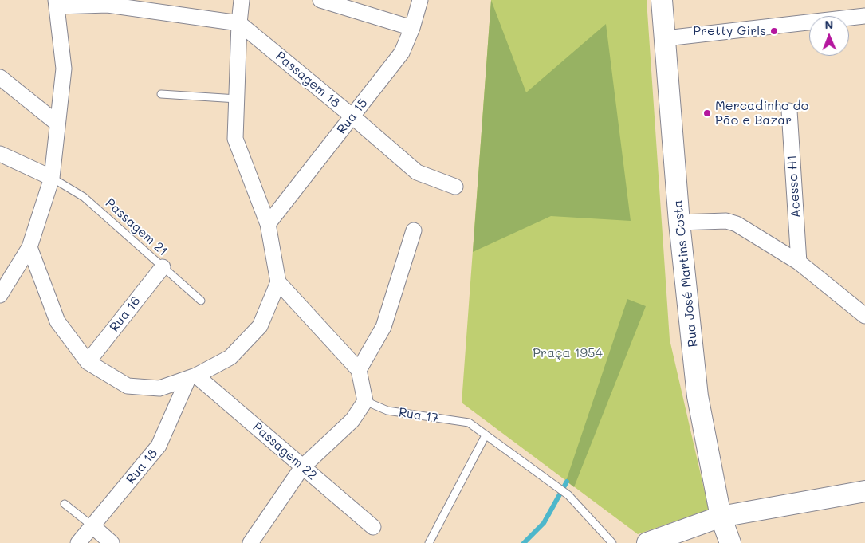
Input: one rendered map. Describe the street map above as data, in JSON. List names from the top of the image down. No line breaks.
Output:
{"streets":{"street":["Passagem 18","Rua 15","Acesso H1","Rua José Martins Costa","Rua 16","Passagem 22","Rua 18"],"lane":["Passagem 21","Rua 17"]},"crossings":[["Passagem 18","Rua 15"],["Passagem 21","Rua 16"],["Passagem 22","Rua 18"]],"parks":["Praça 1954"],"places":["Pretty Girls","Mercadinho do Pão e Bazar"],"north":"top"}
